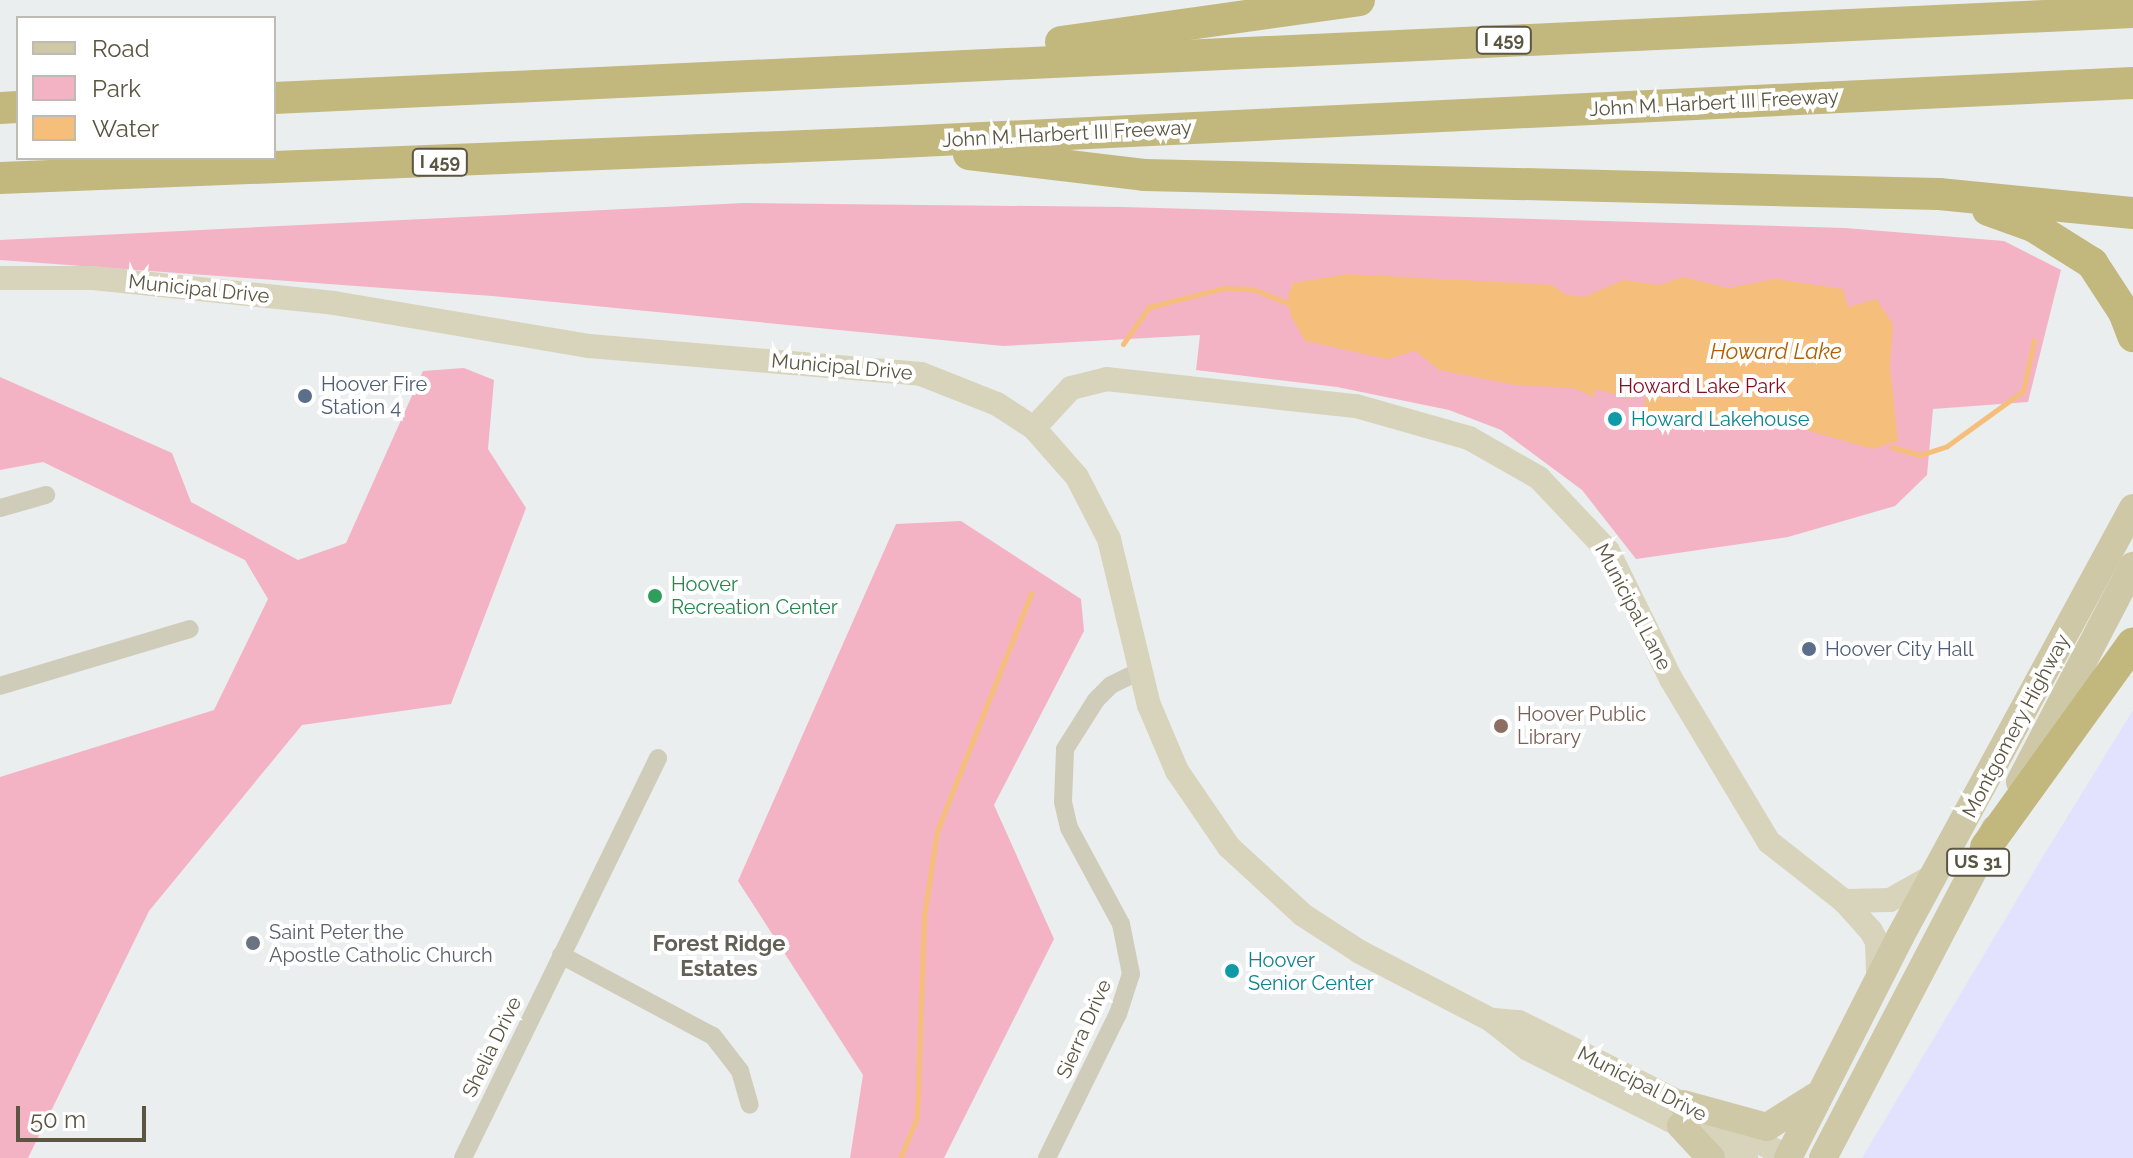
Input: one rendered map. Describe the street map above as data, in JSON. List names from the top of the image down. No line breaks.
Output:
{"streets":{"highway":["I 459","John M. Harbert III Freeway"],"main road":["Montgomery Highway","US 31"],"street":["Municipal Drive","Municipal Lane","Sierra Drive","Shelia Drive"]},"crossings":[["Municipal Drive","Municipal Lane"],["Municipal Drive","Montgomery Highway"],["Municipal Drive","Sierra Drive"],["Municipal Lane","Montgomery Highway"]],"districts":["Forest Ridge Estates"],"water":["Howard Lake"],"parks":["Howard Lake Park"],"places":["Hoover Fire Station 4","Howard Lakehouse","Hoover Recreation Center","Hoover City Hall","Hoover Public Library","Saint Peter the Apostle Catholic Church","Hoover Senior Center"],"legend":["Road","Park","Water"],"scale_bar":"50 m"}
